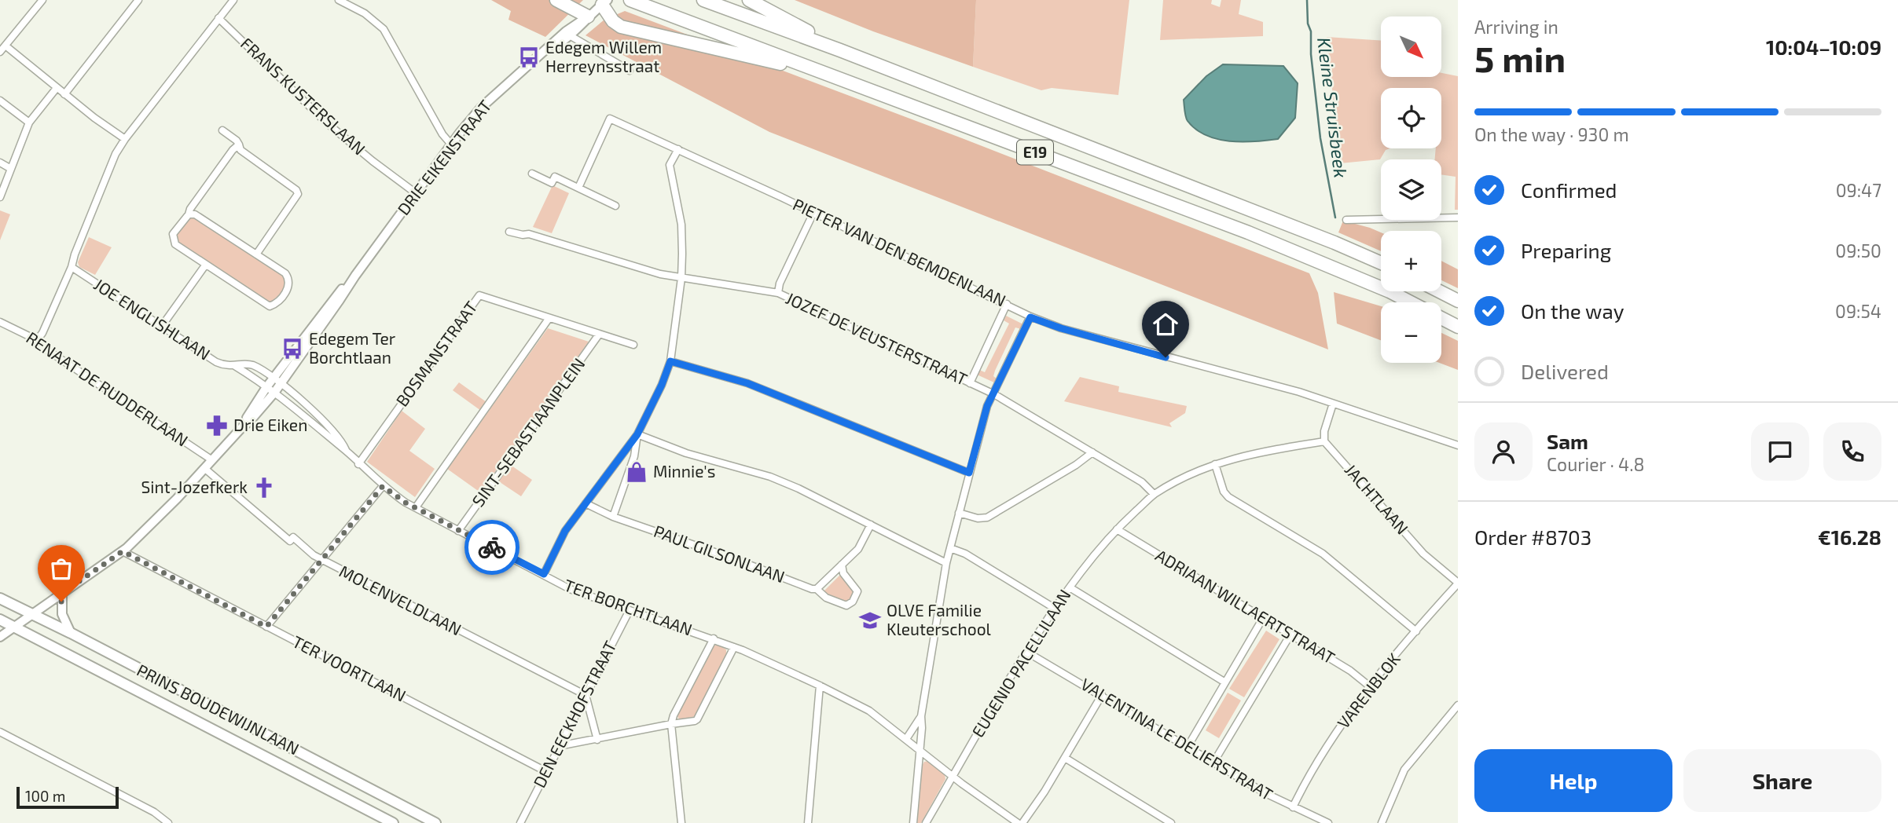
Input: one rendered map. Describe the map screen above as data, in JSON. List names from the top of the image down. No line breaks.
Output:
{"streets":{"highway":["E19"],"main road":["PRINS BOUDEWIJNLAAN"],"street":["FRANS KUSTERSLAAN","DRIE EIKENSTRAAT","PIETER VAN DEN BEMDENLAAN","JOE ENGLISHLAAN","JOZEF DE VEUSTERSTRAAT","BOSMANSTRAAT","RENAAT DE RUDDERLAAN","SINT-SEBASTIAANPLEIN","JACHTLAAN","PAUL GILSONLAAN","MOLENVELDLAAN","ADRIAAN WILLAERTSTRAAT","TER BORCHTLAAN","EUGENIO PACELLILAAN","TER VOORTLAAN","VARENBLOK","DEN EECKHOFSTRAAT","VALENTINA LE DELIERSTRAAT"]},"crossings":[["FRANS KUSTERSLAAN","DRIE EIKENSTRAAT"],["DRIE EIKENSTRAAT","JOE ENGLISHLAAN"],["DRIE EIKENSTRAAT","RENAAT DE RUDDERLAAN"],["DRIE EIKENSTRAAT","MOLENVELDLAAN"],["DRIE EIKENSTRAAT","TER BORCHTLAAN"],["DRIE EIKENSTRAAT","TER VOORTLAAN"],["DRIE EIKENSTRAAT","PRINS BOUDEWIJNLAAN"],["JOE ENGLISHLAAN","TER BORCHTLAAN"],["JOZEF DE VEUSTERSTRAAT","EUGENIO PACELLILAAN"],["BOSMANSTRAAT","SINT-SEBASTIAANPLEIN"],["BOSMANSTRAAT","TER BORCHTLAAN"],["SINT-SEBASTIAANPLEIN","TER BORCHTLAAN"],["JACHTLAAN","EUGENIO PACELLILAAN"],["JACHTLAAN","VARENBLOK"],["MOLENVELDLAAN","DEN EECKHOFSTRAAT"],["ADRIAAN WILLAERTSTRAAT","EUGENIO PACELLILAAN"],["ADRIAAN WILLAERTSTRAAT","VARENBLOK"],["TER BORCHTLAAN","EUGENIO PACELLILAAN"],["TER BORCHTLAAN","DEN EECKHOFSTRAAT"],["EUGENIO PACELLILAAN","VALENTINA LE DELIERSTRAAT"],["TER VOORTLAAN","DEN EECKHOFSTRAAT"],["VARENBLOK","VALENTINA LE DELIERSTRAAT"]],"water":["Kleine Struisbeek"],"places":{"bus stop":["Edegem Willem Herreynsstraat","Edegem Ter Borchtlaan"],"pharmacy":["Drie Eiken"],"shop":["Minnie's"],"church":["Sint-Jozefkerk"],"school or university":["OLVE Familie Kleuterschool"]},"scale_bar":"100 m","north":"bottom right","page":{"heading":["5 min","Arriving in","10:04–10:09"],"panel":["Sam","Courier · 4.8","Order #8703","€16.28"],"map_buttons":["+","−"],"bar":"On the way · 930 m","list":[["Confirmed","09:47"],["Preparing","09:50"],["On the way","09:54"],"Delivered"],"buttons":["Help","Share"],"scale":"100 m"}}
